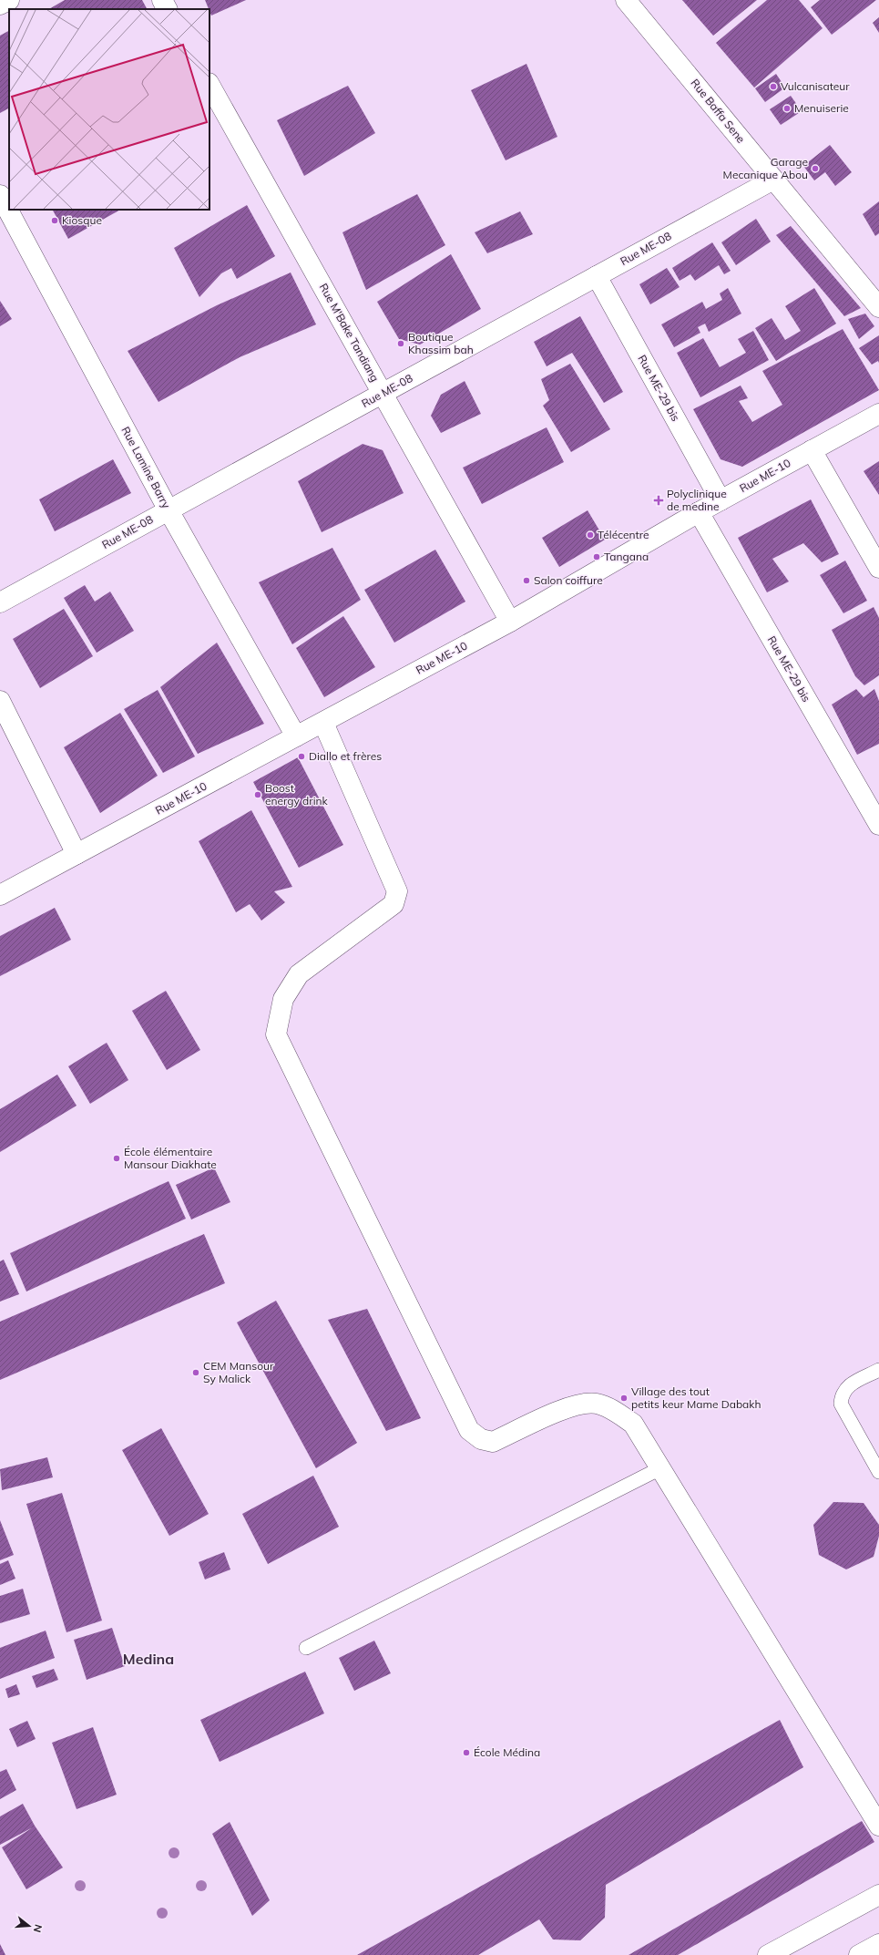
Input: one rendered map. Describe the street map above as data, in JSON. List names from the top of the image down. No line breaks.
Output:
{"streets":{"street":["Rue Baffa Sene","Rue ME-08","Rue M'Bake Tandiang","Rue ME-29 bis","Rue Lamine Barry","Rue ME-10"]},"crossings":[["Rue Baffa Sene","Rue ME-08"],["Rue ME-08","Rue M'Bake Tandiang"],["Rue ME-08","Rue ME-29 bis"],["Rue ME-08","Rue Lamine Barry"],["Rue M'Bake Tandiang","Rue ME-10"],["Rue ME-29 bis","Rue ME-10"],["Rue Lamine Barry","Rue ME-10"]],"districts":["Medina"],"places":{"other":["Vulcanisateur","Menuiserie","Garage Mecanique Abou","Kiosque","Boutique Khassim bah","Télécentre","Tangana","Salon coiffure","Diallo et frères","Boost energy drink","École élémentaire Mansour Diakhate","CEM Mansour Sy Malick","Village des tout petits keur Mame Dabakh","École Médina"],"health":["Polyclinique de medine"]},"north":"right"}
